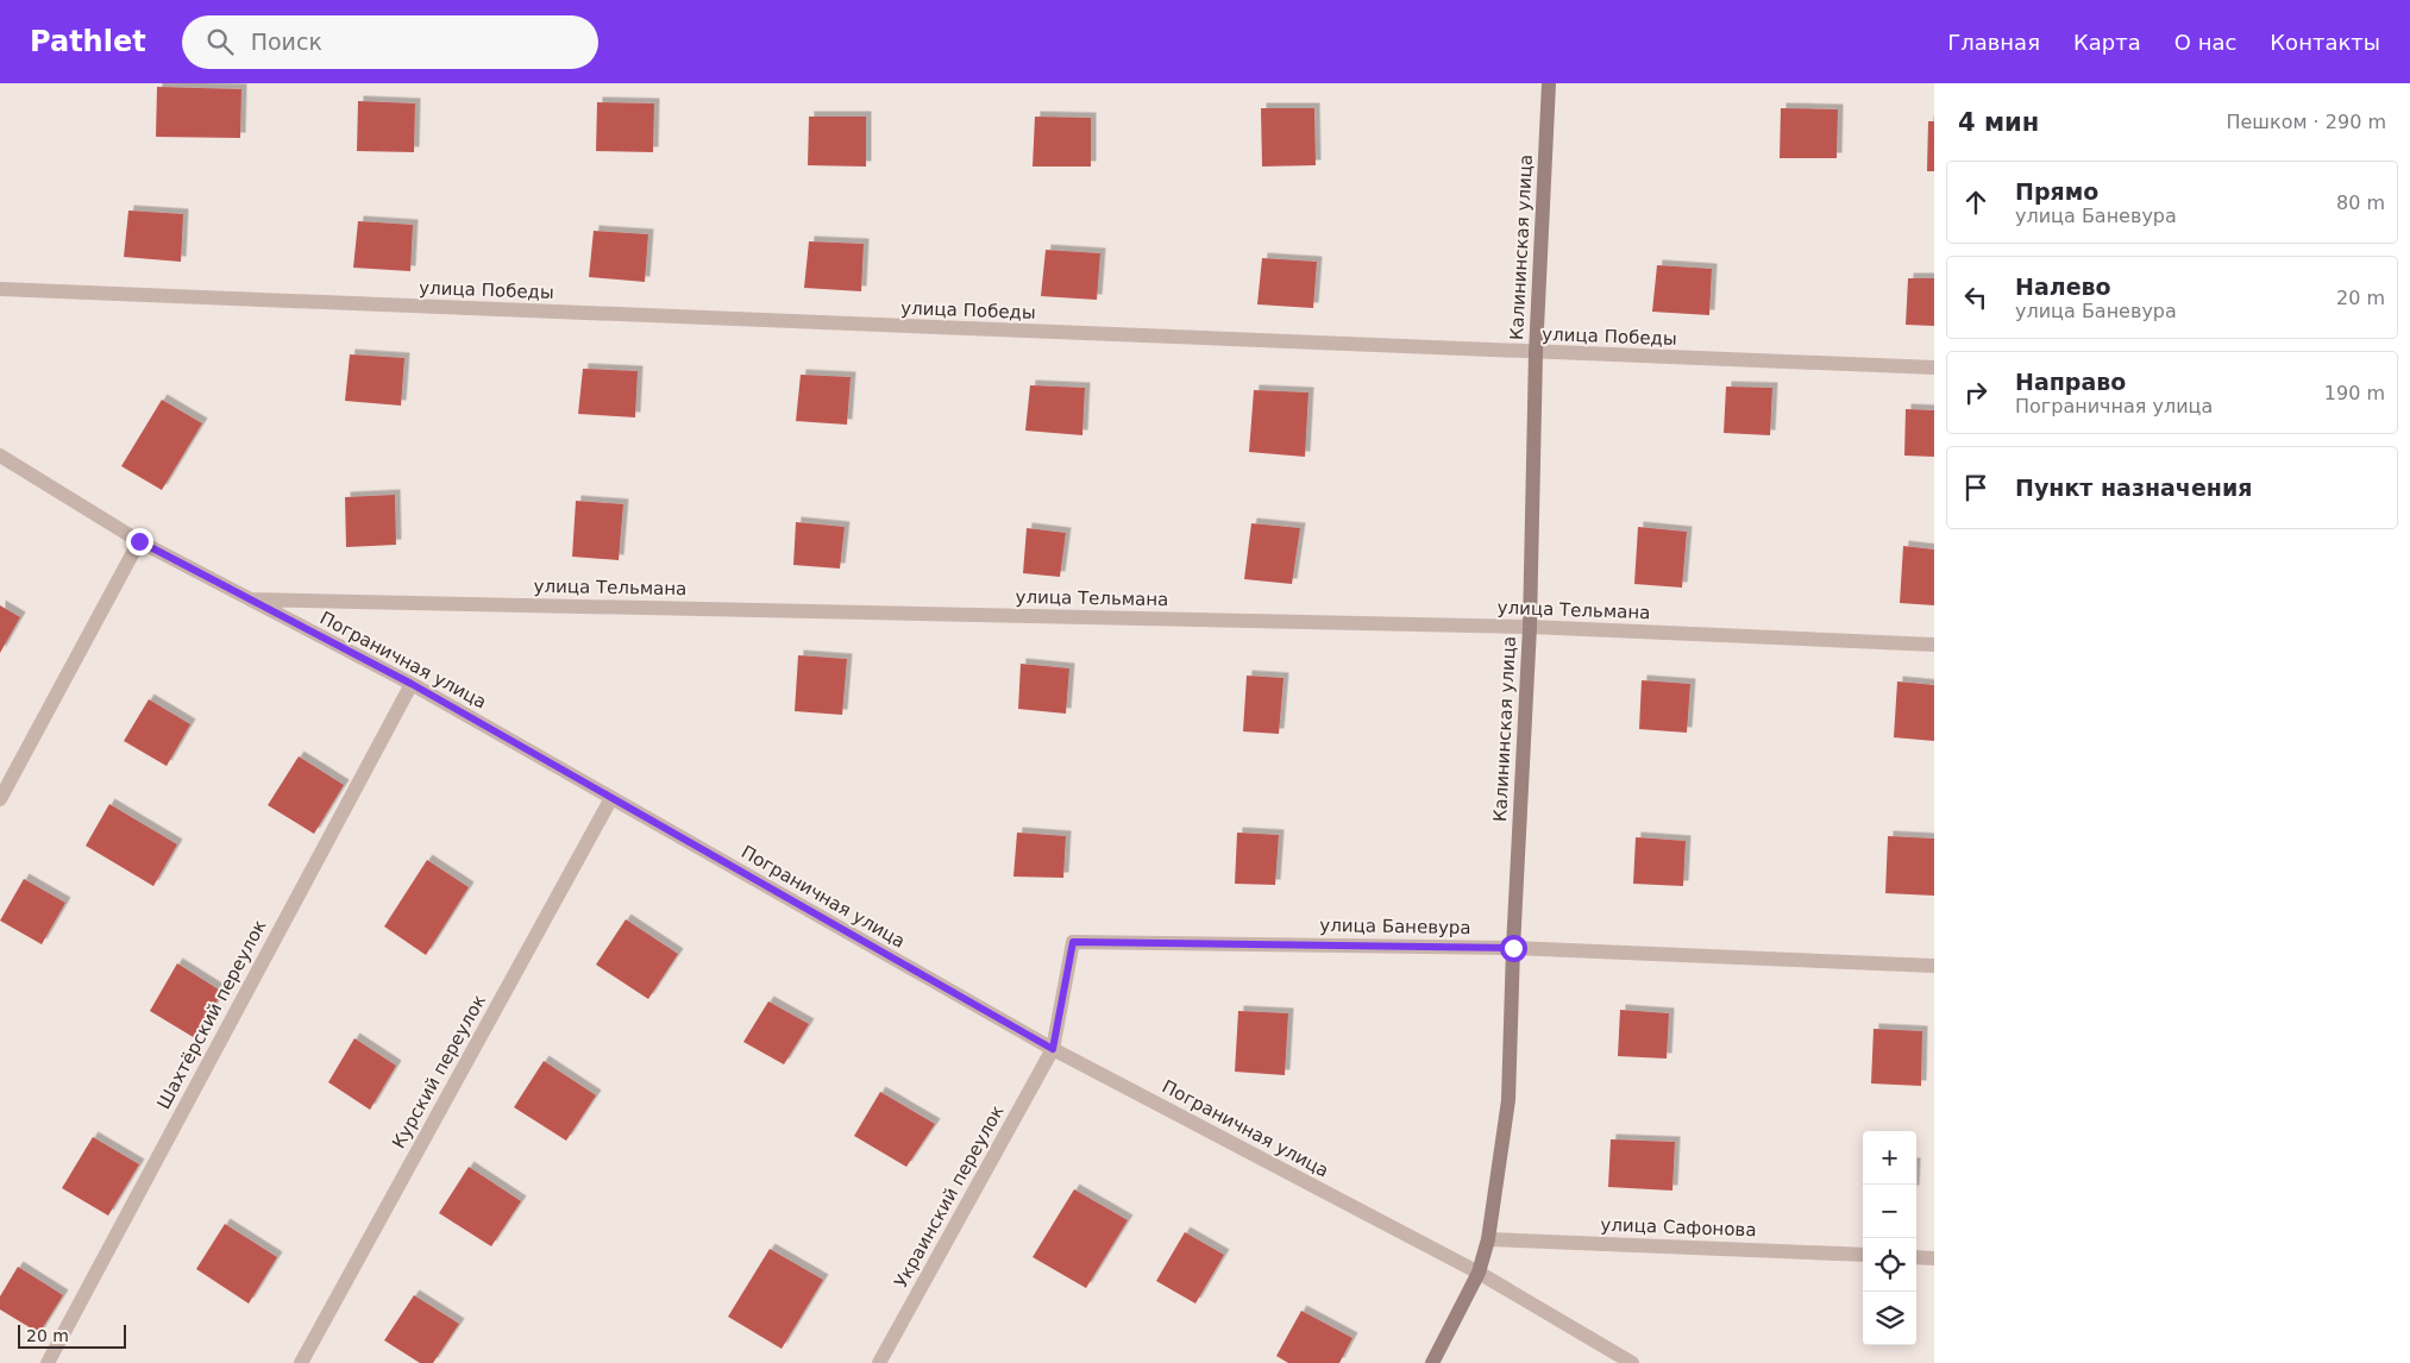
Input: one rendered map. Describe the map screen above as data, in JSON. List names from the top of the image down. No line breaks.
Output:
{"streets":{"main road":["Калининская улица"],"street":["улица Победы","улица Тельмана","Пограничная улица","улица Баневура","Шахтёрский переулок","Курский переулок","Украинский переулок","улица Сафонова"]},"crossings":[["Калининская улица","улица Победы"],["Калининская улица","улица Тельмана"],["Калининская улица","Пограничная улица"],["Калининская улица","улица Баневура"],["Калининская улица","улица Сафонова"],["улица Тельмана","Пограничная улица"],["Пограничная улица","улица Баневура"],["Пограничная улица","Шахтёрский переулок"],["Пограничная улица","Курский переулок"],["Пограничная улица","Украинский переулок"],["улица Баневура","Украинский переулок"]],"scale_bar":"20 m","page":{"header":"Pathlet","search":"Поиск","nav":["Главная","Карта","О нас","Контакты"],"heading":["4 мин","Пешком · 290 m"],"list":[["Прямо","улица Баневура","80 m"],["Налево","улица Баневура","20 m"],["Направо","Пограничная улица","190 m"],"Пункт назначения"],"map_buttons":["+","−"],"scale":"20 m"}}
